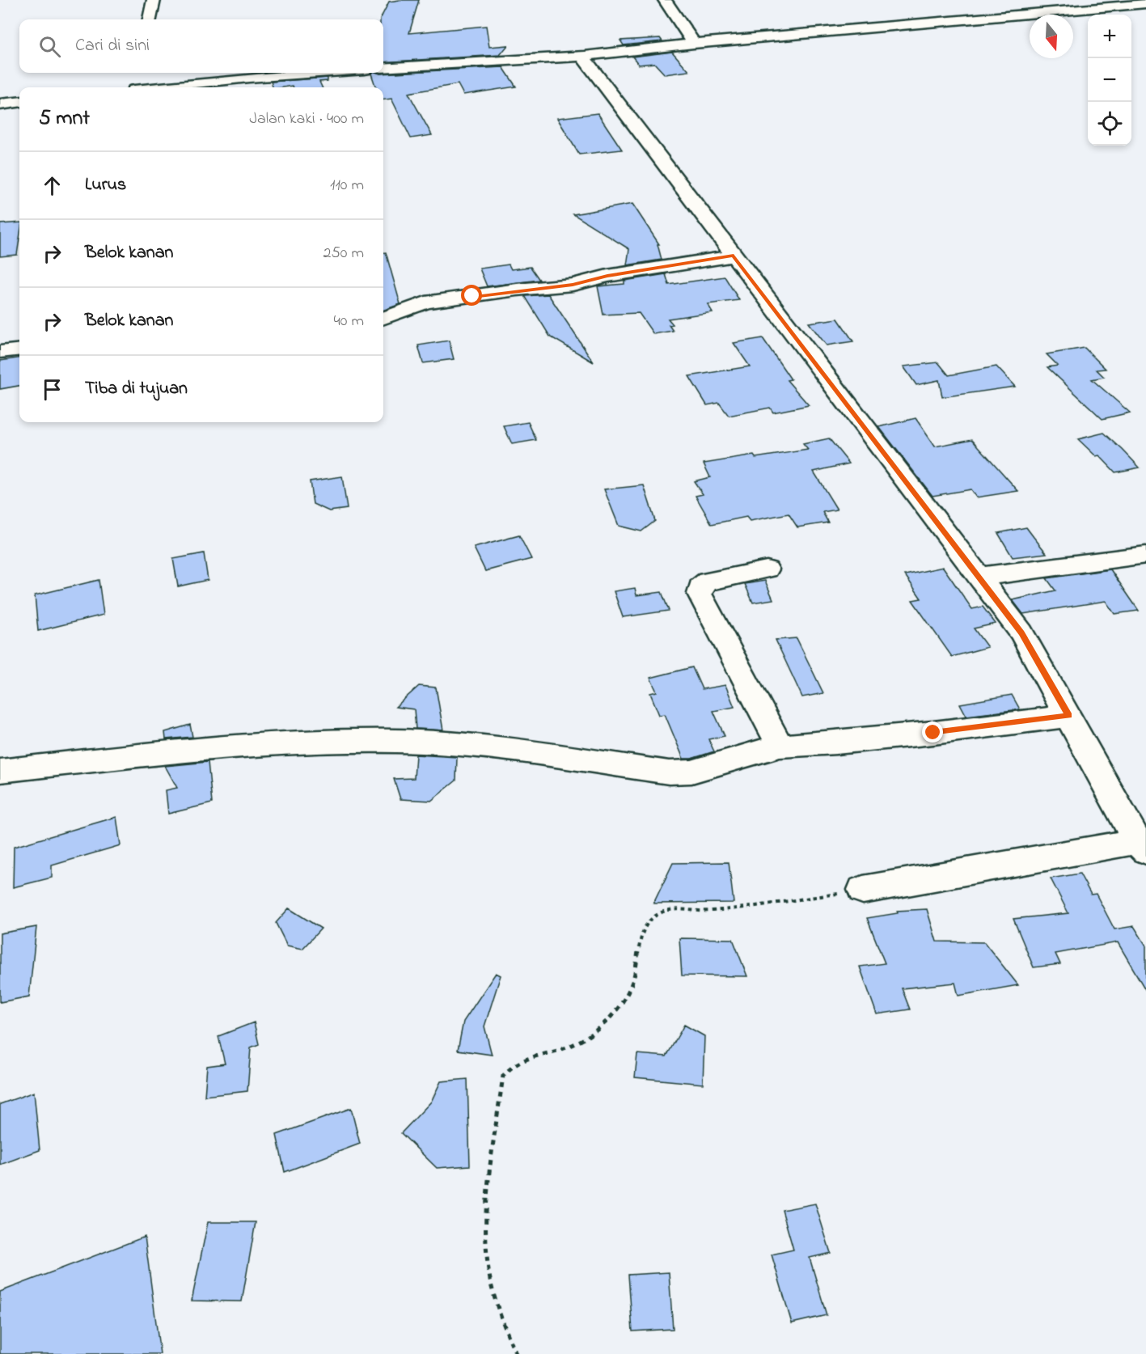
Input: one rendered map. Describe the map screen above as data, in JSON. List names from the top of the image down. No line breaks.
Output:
{"north":"bottom","page":{"map_buttons":["+","−"],"search":"Cari di sini","heading":["5 mnt","Jalan kaki · 400 m"],"list":[["Lurus","110 m"],["Belok kanan","250 m"],["Belok kanan","40 m"],"Tiba di tujuan"]}}
